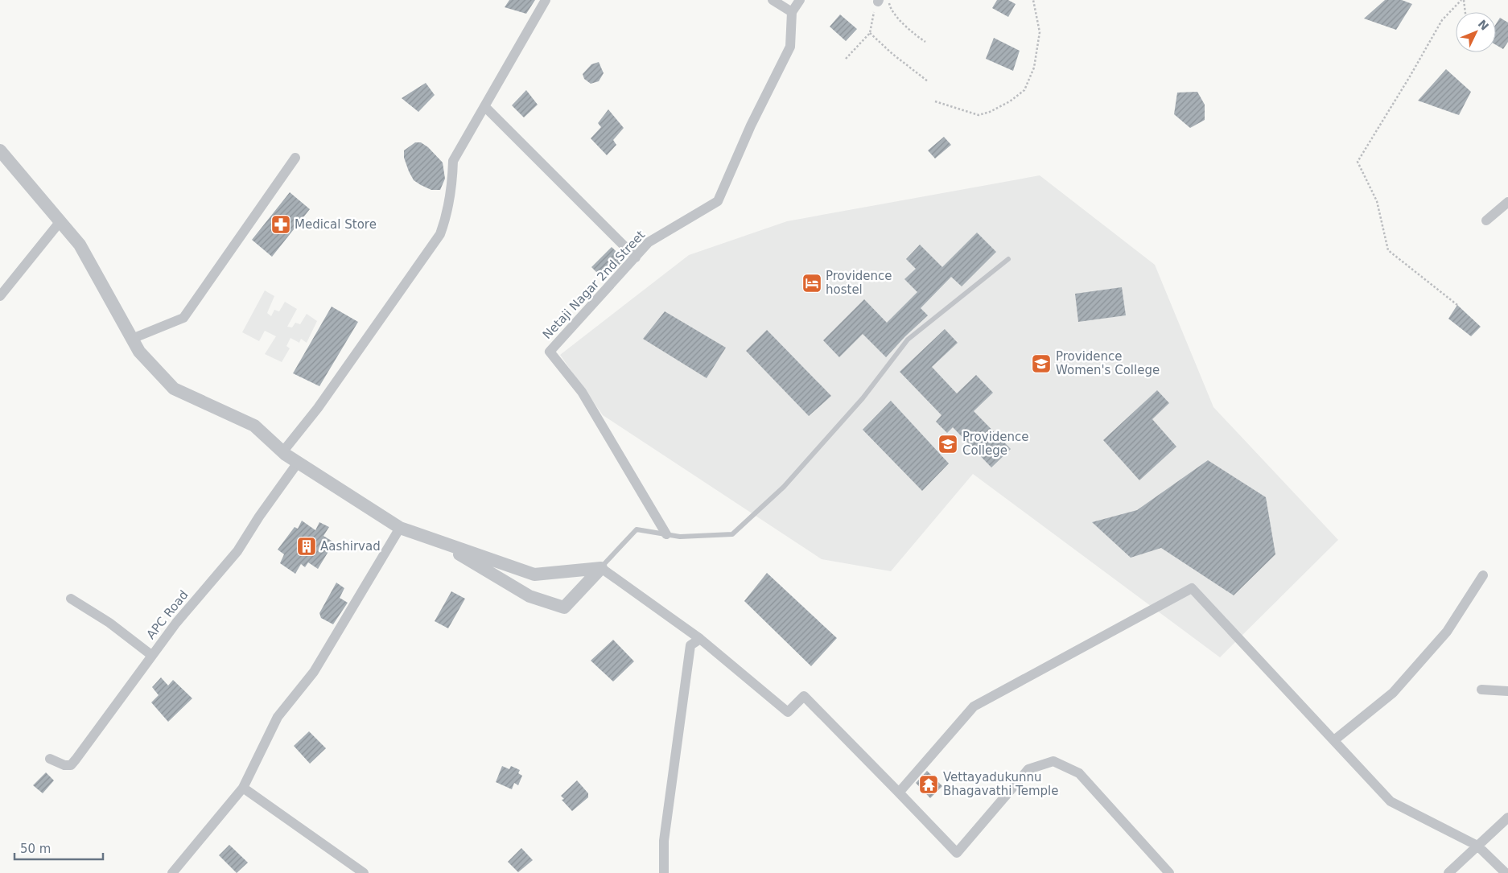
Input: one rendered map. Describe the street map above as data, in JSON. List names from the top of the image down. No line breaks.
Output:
{"streets":{"street":["Netaji Nagar 2nd Street","APC Road"]},"places":{"pharmacy":["Medical Store"],"hotel":["Providence hostel"],"school or university":["Providence Women's College","Providence College"],"building":["Aashirvad"],"temple":["Vettayadukunnu Bhagavathi Temple"]},"scale_bar":"50 m","north":"top right"}
